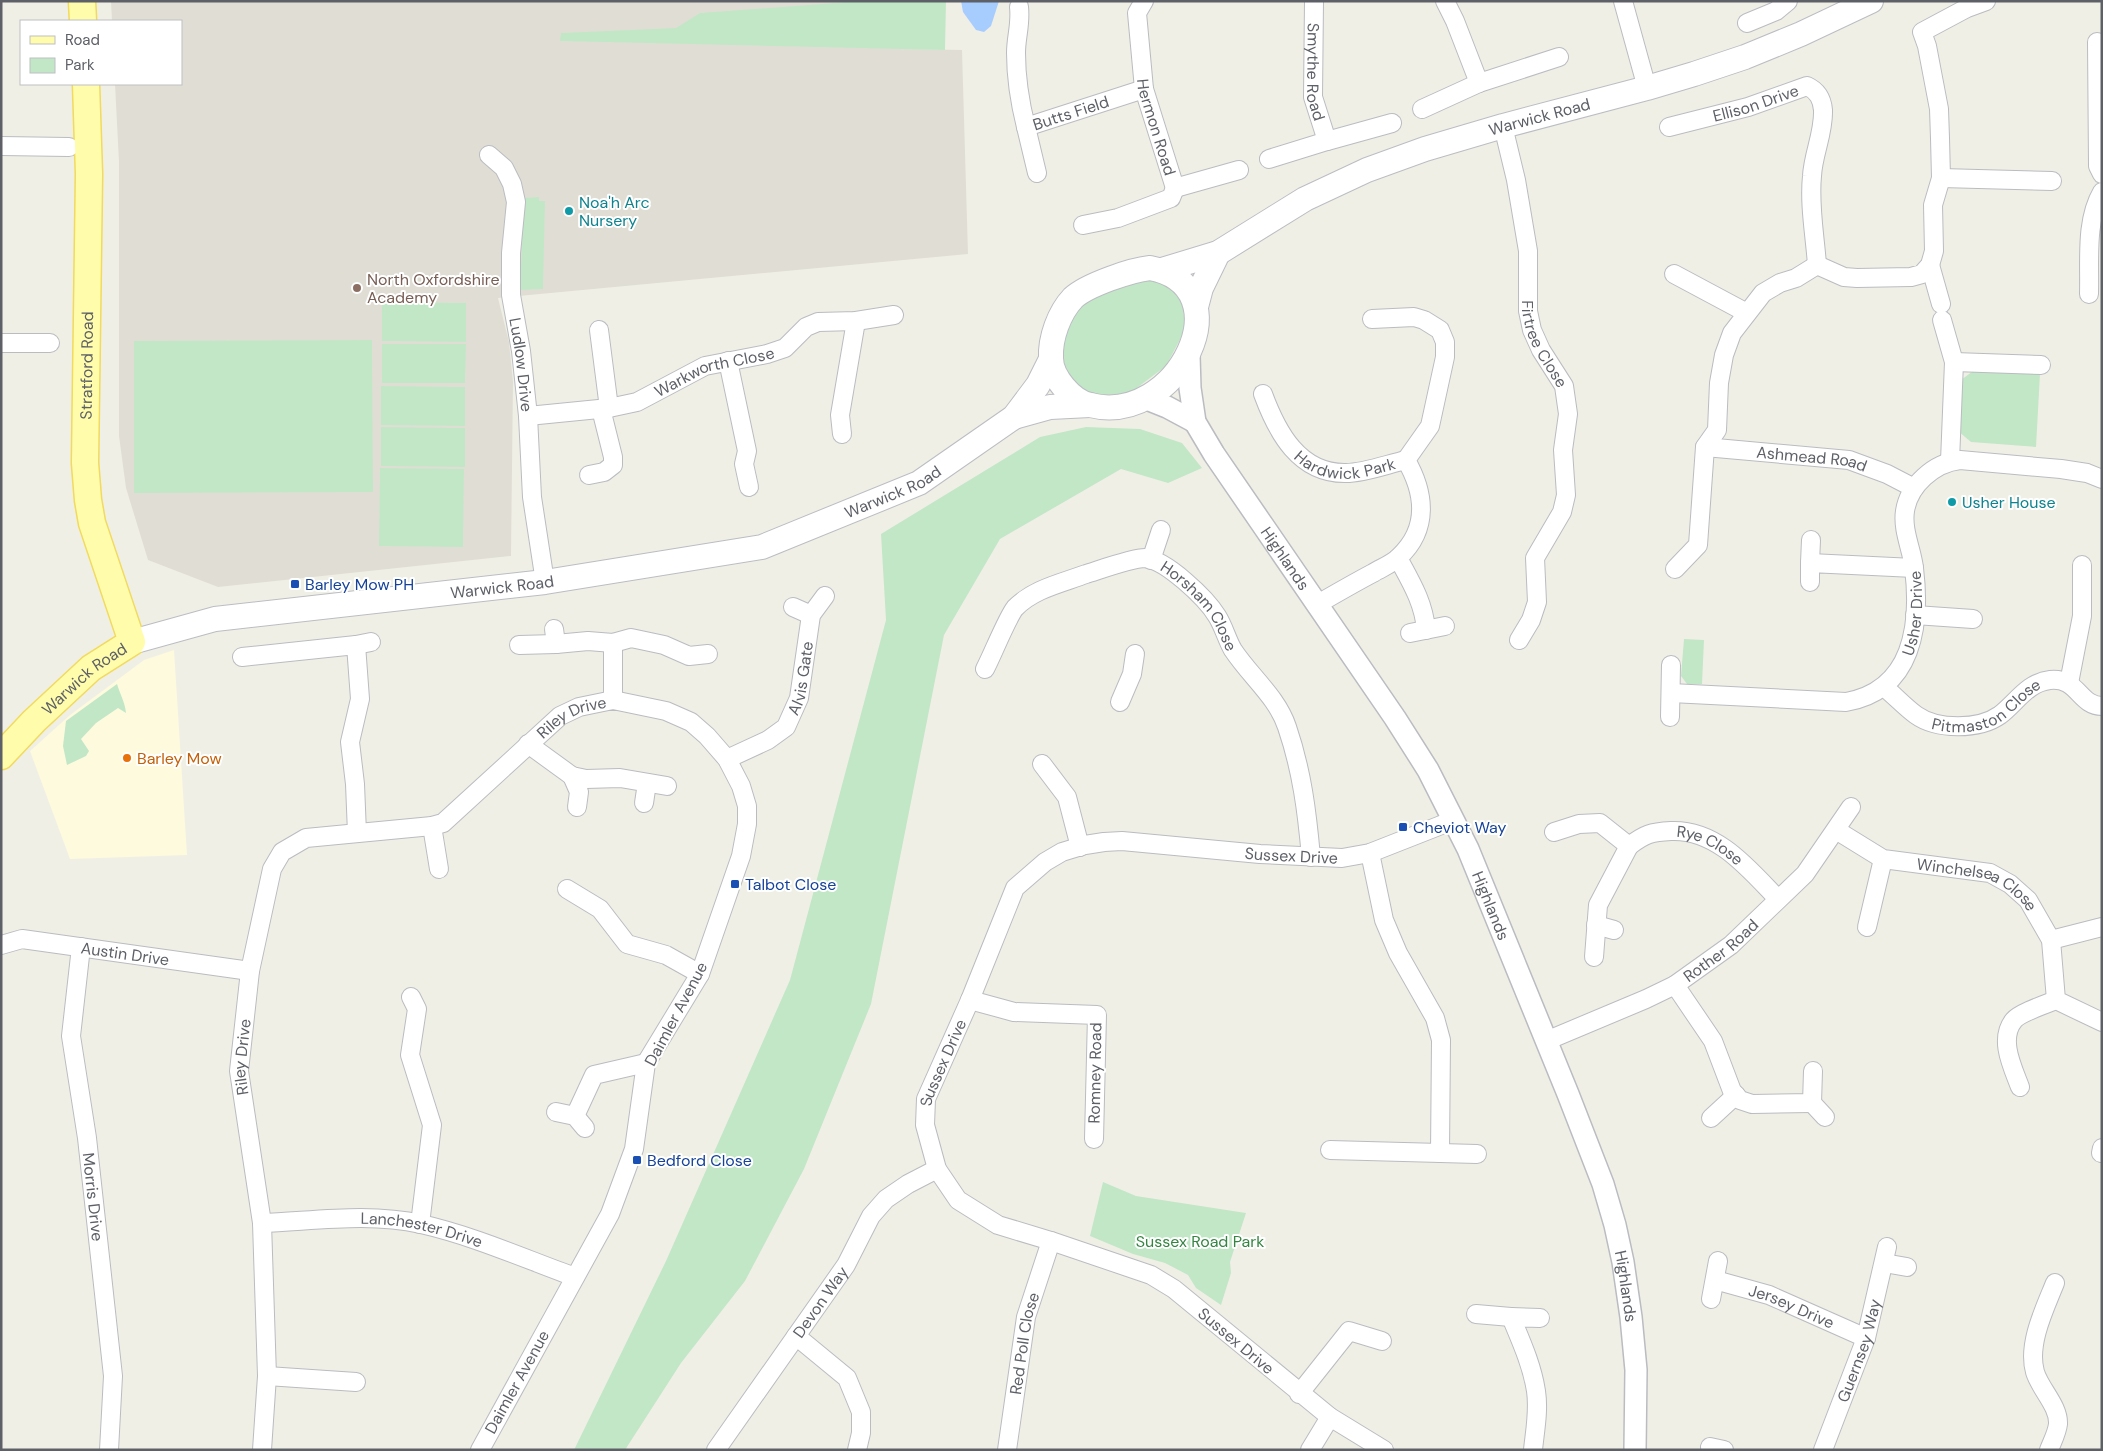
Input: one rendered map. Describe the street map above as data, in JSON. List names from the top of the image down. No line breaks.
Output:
{"streets":{"main road":["Warwick Road","Stratford Road"],"street":["Smythe Road","Ellison Drive","Butts Field","Hermon Road","Firtree Close","Ludlow Drive","Warkworth Close","Hardwick Park","Ashmead Road","Highlands","Horsham Close","Usher Drive","Alvis Gate","Pitmaston Close","Riley Drive","Rye Close","Sussex Drive","Winchelsea Close","Rother Road","Austin Drive","Daimler Avenue","Romney Road","Morris Drive","Lanchester Drive","Devon Way","Jersey Drive","Red Poll Close","Guernsey Way"]},"crossings":[["Butts Field","Hermon Road"],["Warwick Road","Firtree Close"],["Warwick Road","Ludlow Drive"],["Warwick Road","Stratford Road"],["Warwick Road","Highlands"],["Ludlow Drive","Warkworth Close"],["Hardwick Park","Highlands"],["Ashmead Road","Usher Drive"],["Highlands","Sussex Drive"],["Highlands","Rother Road"],["Horsham Close","Sussex Drive"],["Usher Drive","Pitmaston Close"],["Alvis Gate","Riley Drive"],["Alvis Gate","Daimler Avenue"],["Riley Drive","Austin Drive"],["Riley Drive","Daimler Avenue"],["Riley Drive","Lanchester Drive"],["Rye Close","Rother Road"],["Sussex Drive","Romney Road"],["Sussex Drive","Devon Way"],["Sussex Drive","Red Poll Close"],["Winchelsea Close","Rother Road"],["Austin Drive","Morris Drive"],["Daimler Avenue","Lanchester Drive"],["Jersey Drive","Guernsey Way"]],"parks":["Sussex Road Park"],"places":{"other":["Noa'h Arc Nursery","North Oxfordshire Academy","Usher House","Barley Mow"],"transit":["Barley Mow PH","Cheviot Way","Talbot Close","Bedford Close"]},"legend":["Road","Park"]}
